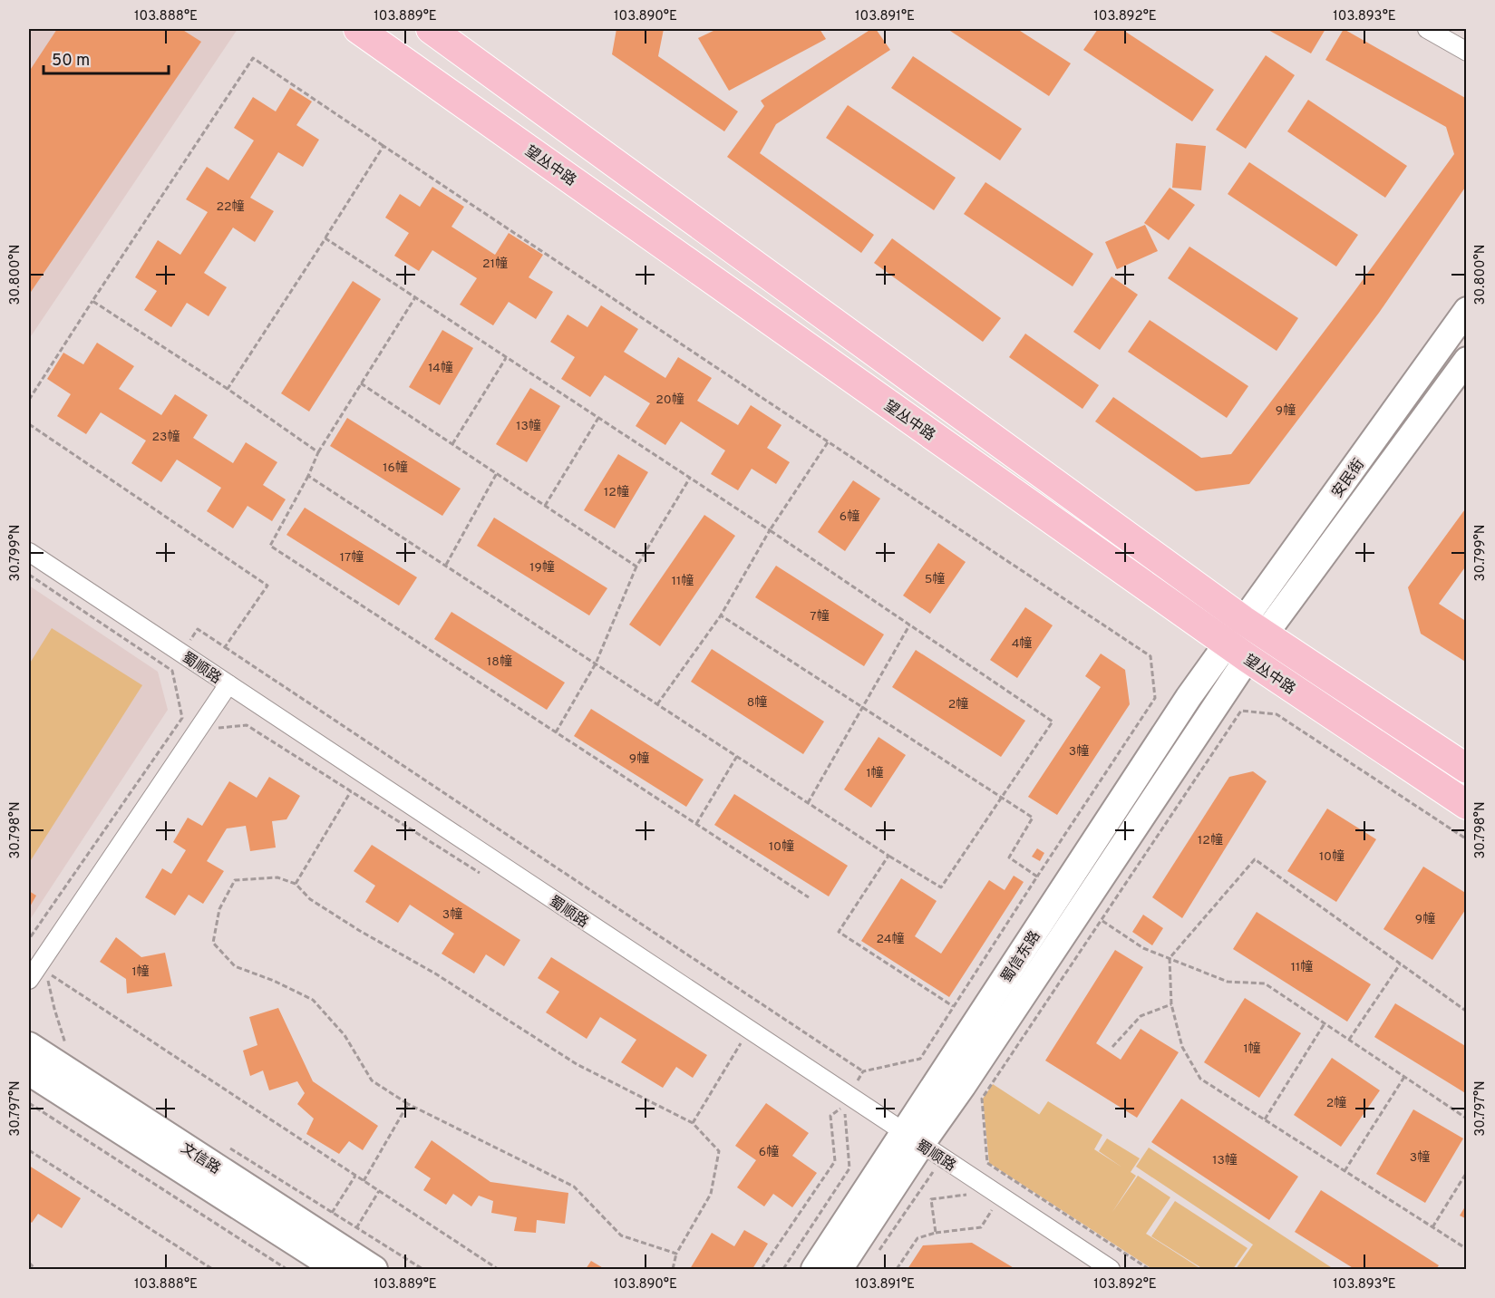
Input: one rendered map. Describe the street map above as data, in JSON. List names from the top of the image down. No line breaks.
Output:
{"streets":{"main road":["望丛中路","安民街","蜀信东路","文信路"],"street":["蜀顺路"]},"crossings":[["望丛中路","安民街"],["望丛中路","蜀信东路"],["安民街","蜀信东路"],["蜀顺路","蜀信东路"]],"house_numbers":["22幢","21幢","14幢","20幢","9幢","13幢","23幢","16幢","12幢","6幢","17幢","19幢","5幢","11幢","7幢","4幢","18幢","8幢","2幢","3幢","9幢","1幢","12幢","10幢","10幢","3幢","9幢","24幢","11幢","1幢","1幢","2幢","6幢","3幢","13幢"],"scale_bar":"50 m","coordinates":["103.888°E","103.889°E","103.890°E","103.891°E","103.892°E","103.893°E","30.800°N","30.799°N","30.798°N","30.797°N"]}
